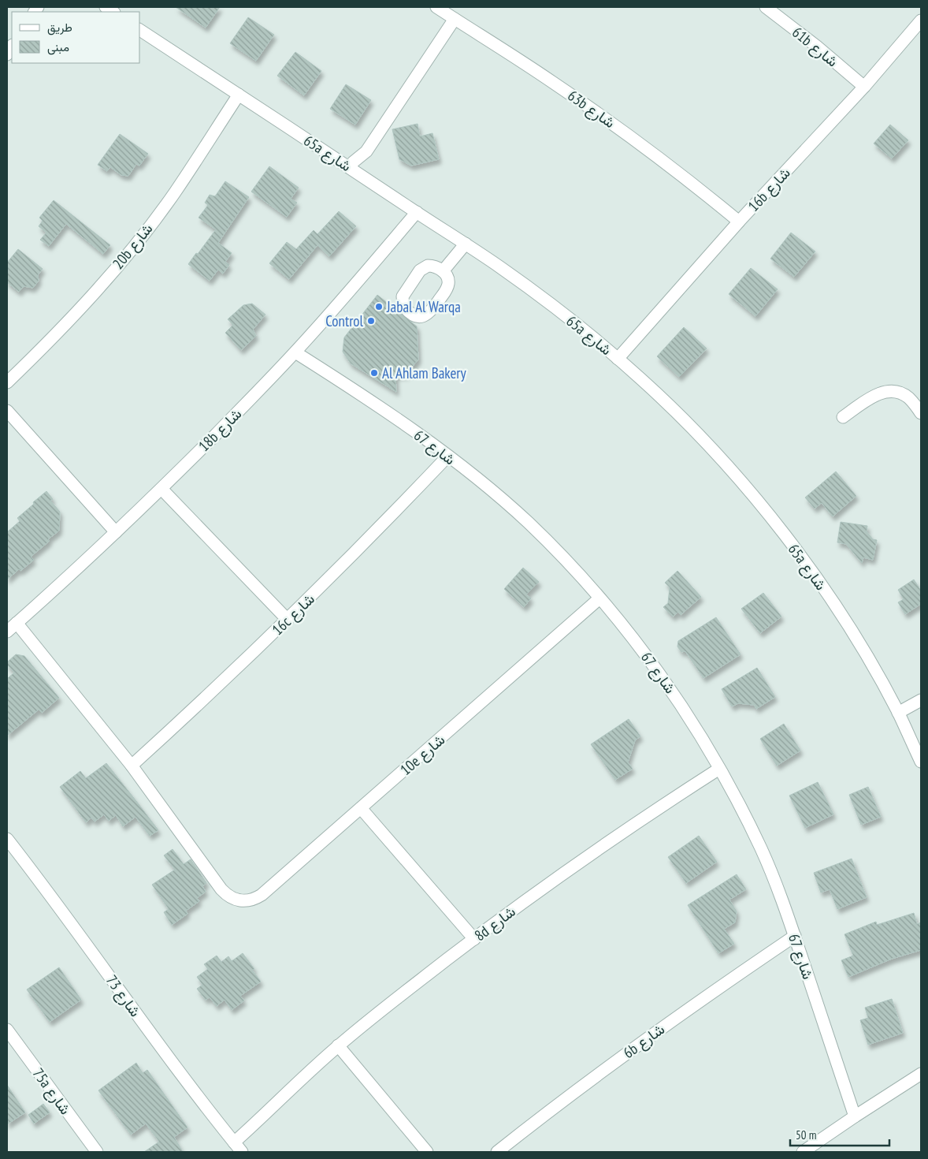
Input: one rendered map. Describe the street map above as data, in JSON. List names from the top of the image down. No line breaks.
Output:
{"streets":{"street":["61b شارع","63b شارع","65a شارع","16b شارع","20b شارع","18b شارع","شارع 67","16c شارع","10e شارع","8d شارع","شارع 73","6b شارع","75a شارع"]},"crossings":[["61b شارع","16b شارع"],["63b شارع","16b شارع"],["65a شارع","16b شارع"],["65a شارع","20b شارع"],["65a شارع","18b شارع"],["18b شارع","شارع 67"],["شارع 67","16c شارع"],["شارع 67","10e شارع"],["شارع 67","8d شارع"],["شارع 67","6b شارع"],["16c شارع","10e شارع"],["8d شارع","شارع 73"]],"places":["Jabal Al Warqa","Control","Al Ahlam Bakery"],"legend":["طريق","مبنى"],"scale_bar":"50 m"}
